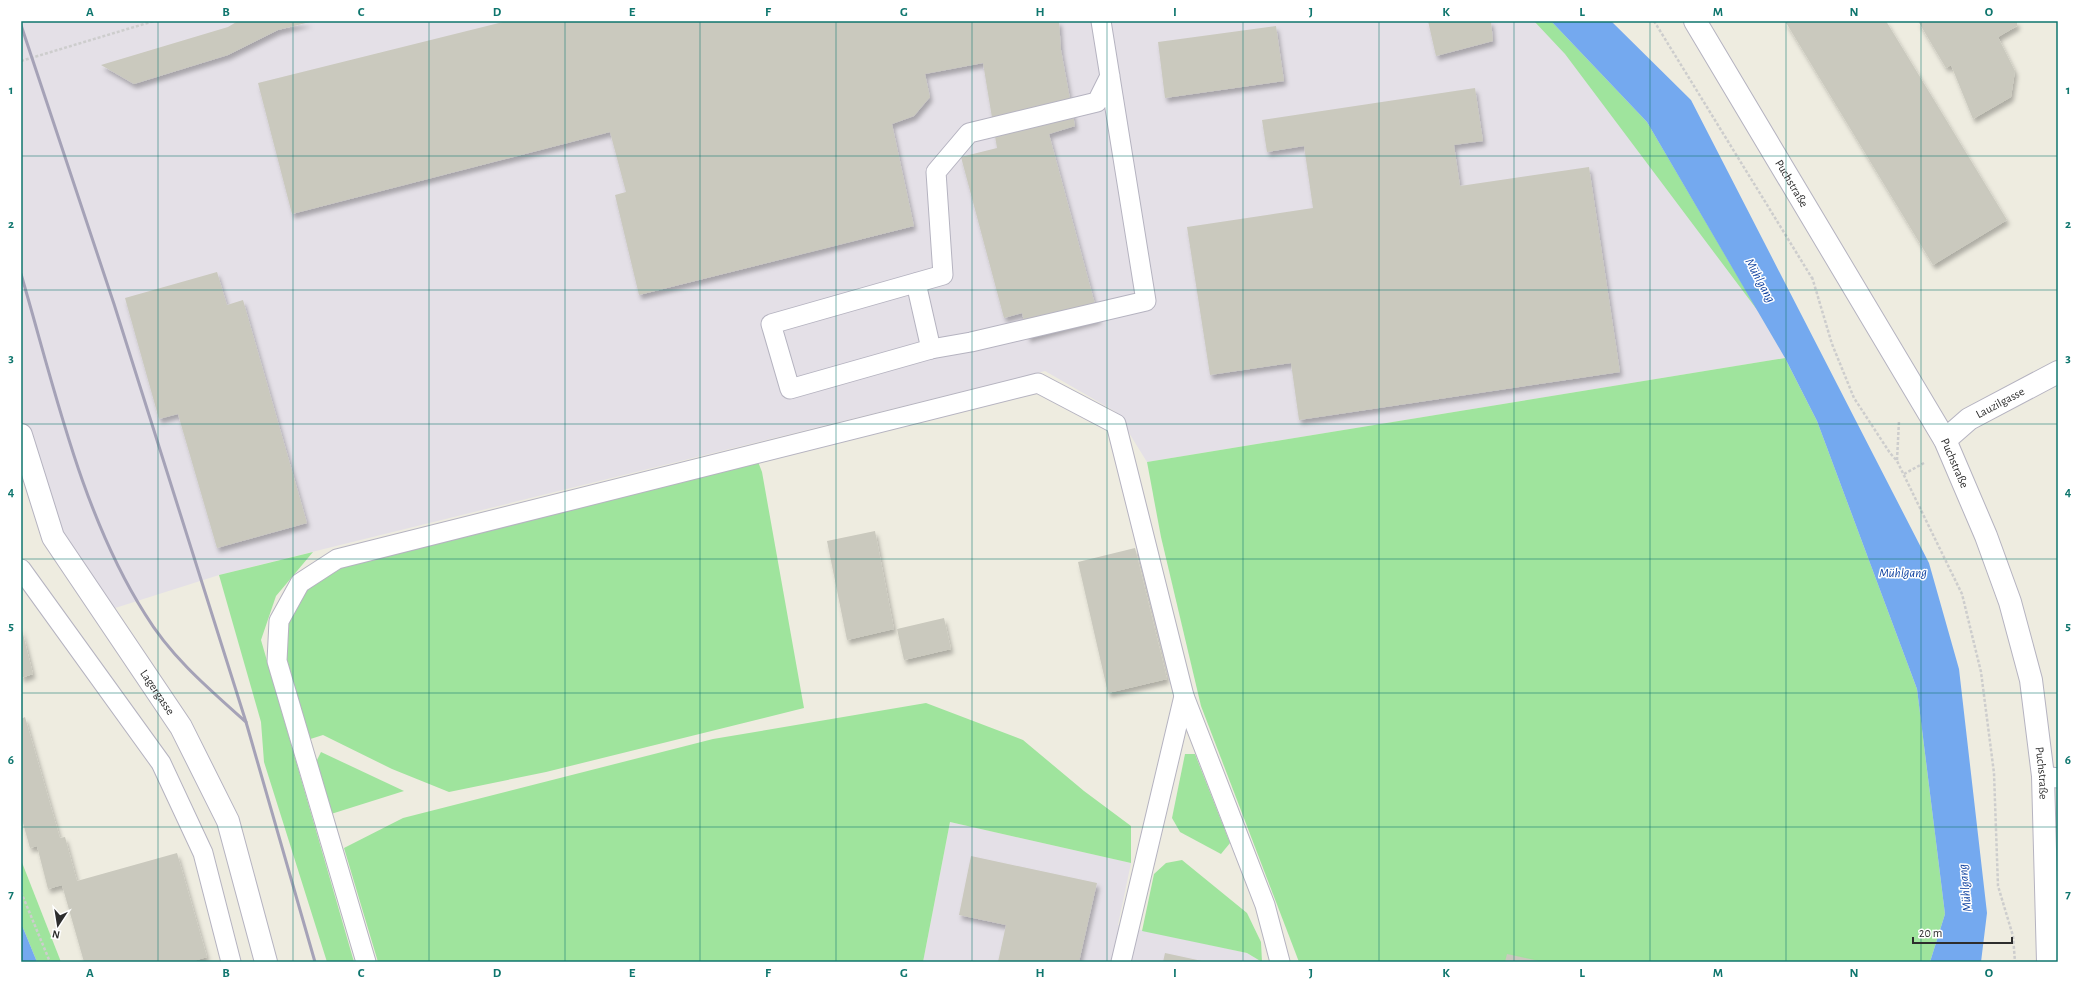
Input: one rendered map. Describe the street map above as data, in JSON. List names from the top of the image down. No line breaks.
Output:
{"streets":{"main road":["Puchstraße","Lauzilgasse","Lagergasse"]},"crossings":[["Puchstraße","Lauzilgasse"]],"water":["Mühlgang"],"scale_bar":"20 m","north":"bottom","grid":{"columns":["A","B","C","D","E","F","G","H","I","J","K","L","M","N","O"],"rows":["1","2","3","4","5","6","7"]}}
